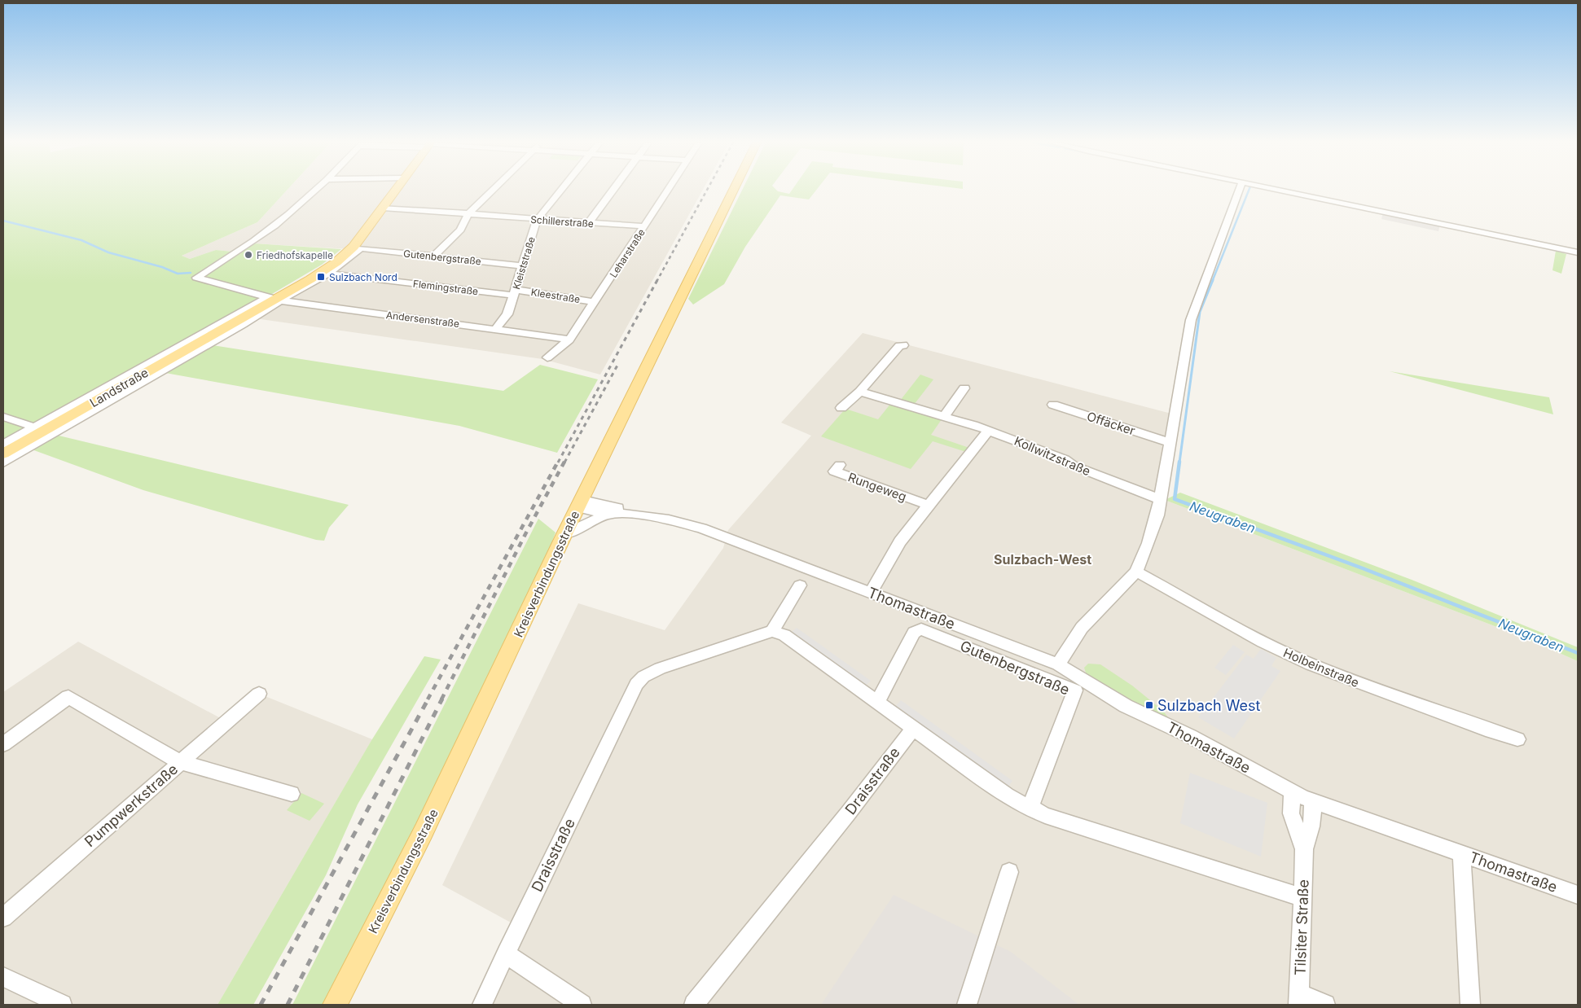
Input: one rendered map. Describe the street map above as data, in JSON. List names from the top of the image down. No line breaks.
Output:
{"streets":{"main road":["Landstraße","Kreisverbindungsstraße"],"street":["Schillerstraße","Leharstraße","Gutenbergstraße","Kleiststraße","Flemingstraße","Kleestraße","Andersenstraße","Offäcker","Kollwitzstraße","Rungeweg","Thomastraße","Holbeinstraße","Draisstraße","Pumpwerkstraße","Tilsiter Straße"]},"crossings":[["Schillerstraße","Leharstraße"],["Schillerstraße","Kleiststraße"],["Schillerstraße","Landstraße"],["Leharstraße","Kleestraße"],["Leharstraße","Andersenstraße"],["Gutenbergstraße","Kleiststraße"],["Gutenbergstraße","Flemingstraße"],["Kleiststraße","Flemingstraße"],["Kleiststraße","Kleestraße"],["Kleiststraße","Andersenstraße"],["Flemingstraße","Kleestraße"],["Andersenstraße","Landstraße"],["Thomastraße","Tilsiter Straße"]],"districts":["Sulzbach-West"],"water":["Neugraben"],"places":{"other":["Friedhofskapelle"],"transit":["Sulzbach Nord","Sulzbach West"]}}
